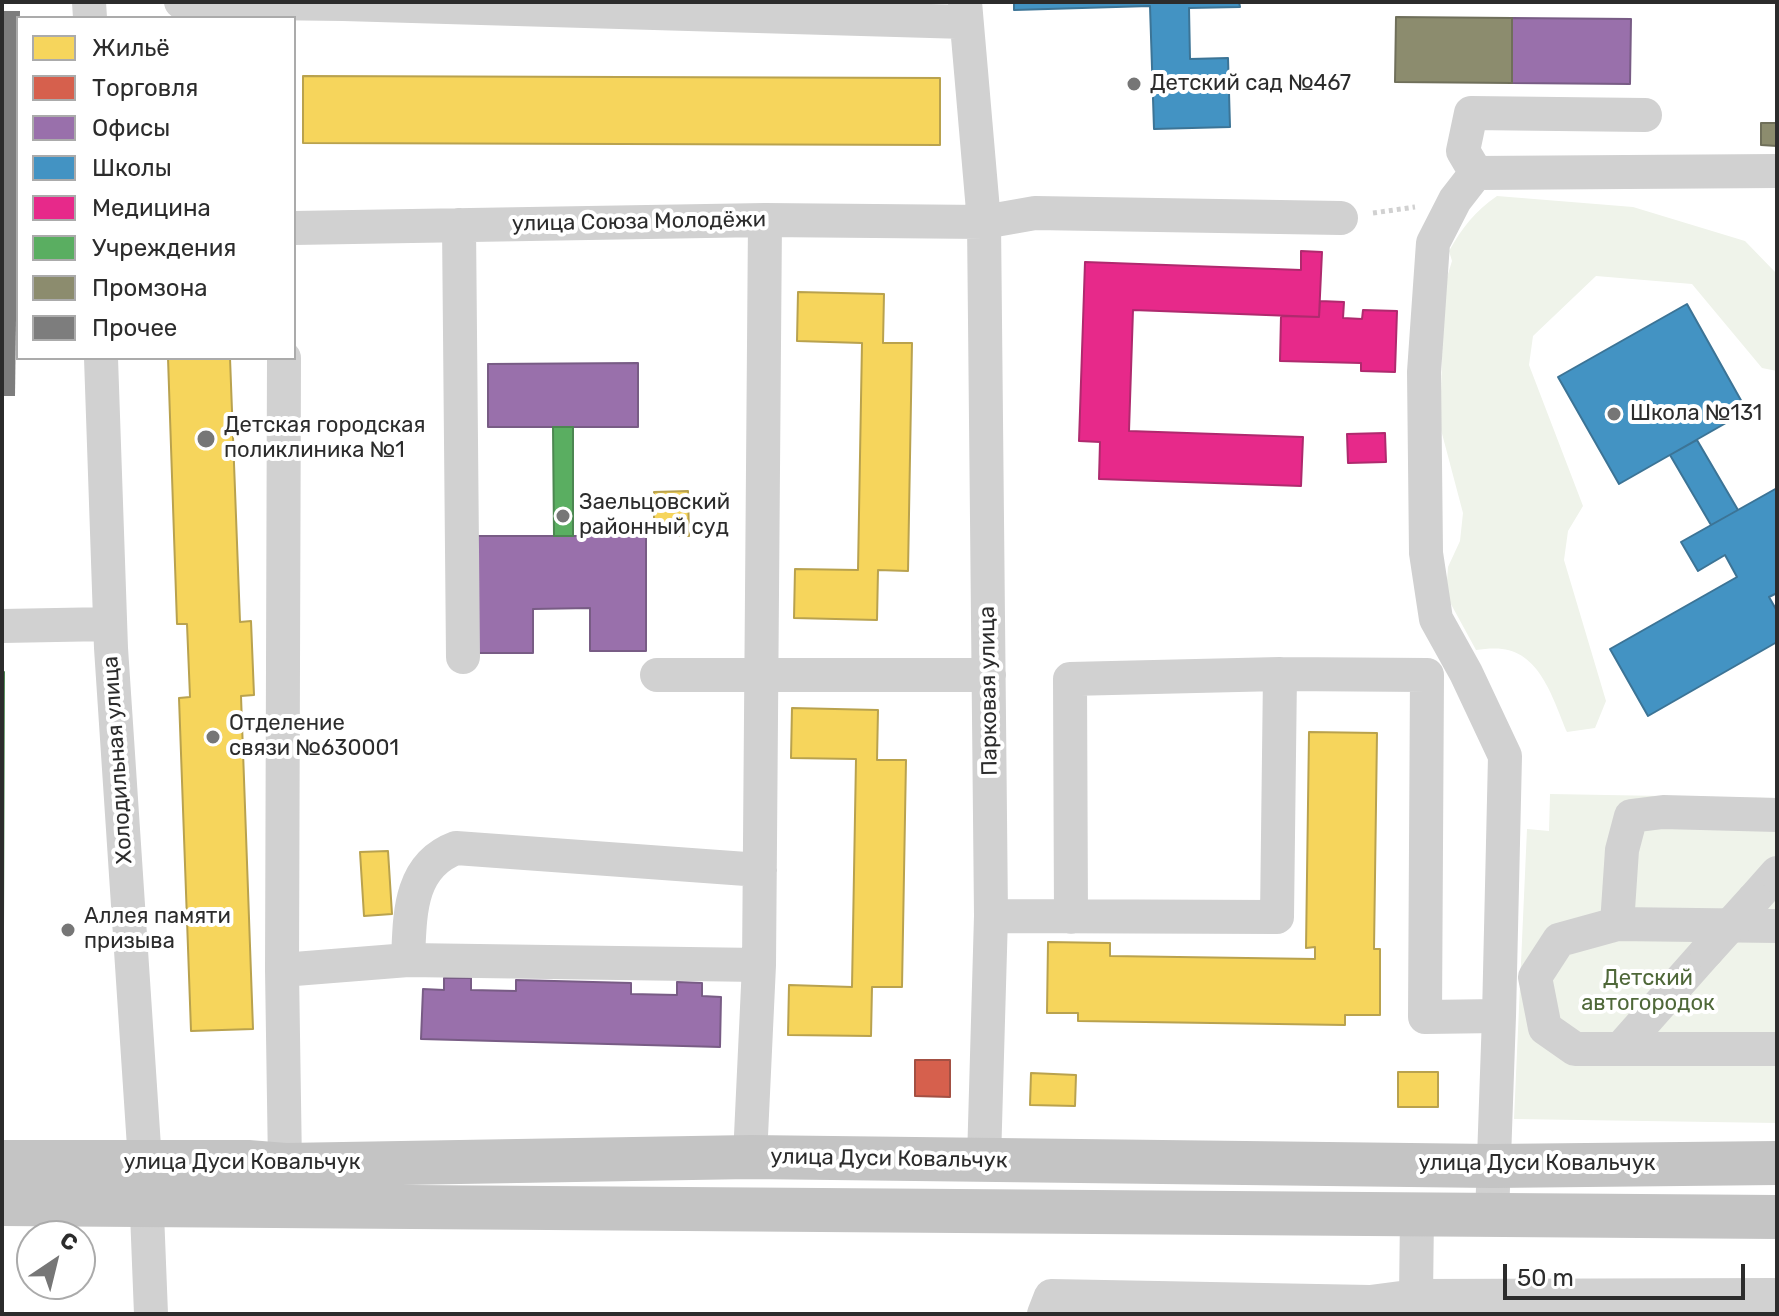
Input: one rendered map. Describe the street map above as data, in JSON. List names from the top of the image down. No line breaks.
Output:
{"streets":{"main road":["улица Дуси Ковальчук"],"street":["улица Союза Молодёжи","Парковая улица","Холодильная улица"]},"crossings":[["улица Союза Молодёжи","Парковая улица"],["Парковая улица","улица Дуси Ковальчук"],["Холодильная улица","улица Дуси Ковальчук"]],"parks":["Детский автогородок"],"places":["Детский сад №467","Школа №131","Детская городская поликлиника №1","Заельцовский районный суд","Отделение связи №630001","Аллея памяти призыва"],"legend":["Жильё","Торговля","Офисы","Школы","Медицина","Учреждения","Промзона","Прочее"],"scale_bar":"50 m","north":"top right"}
